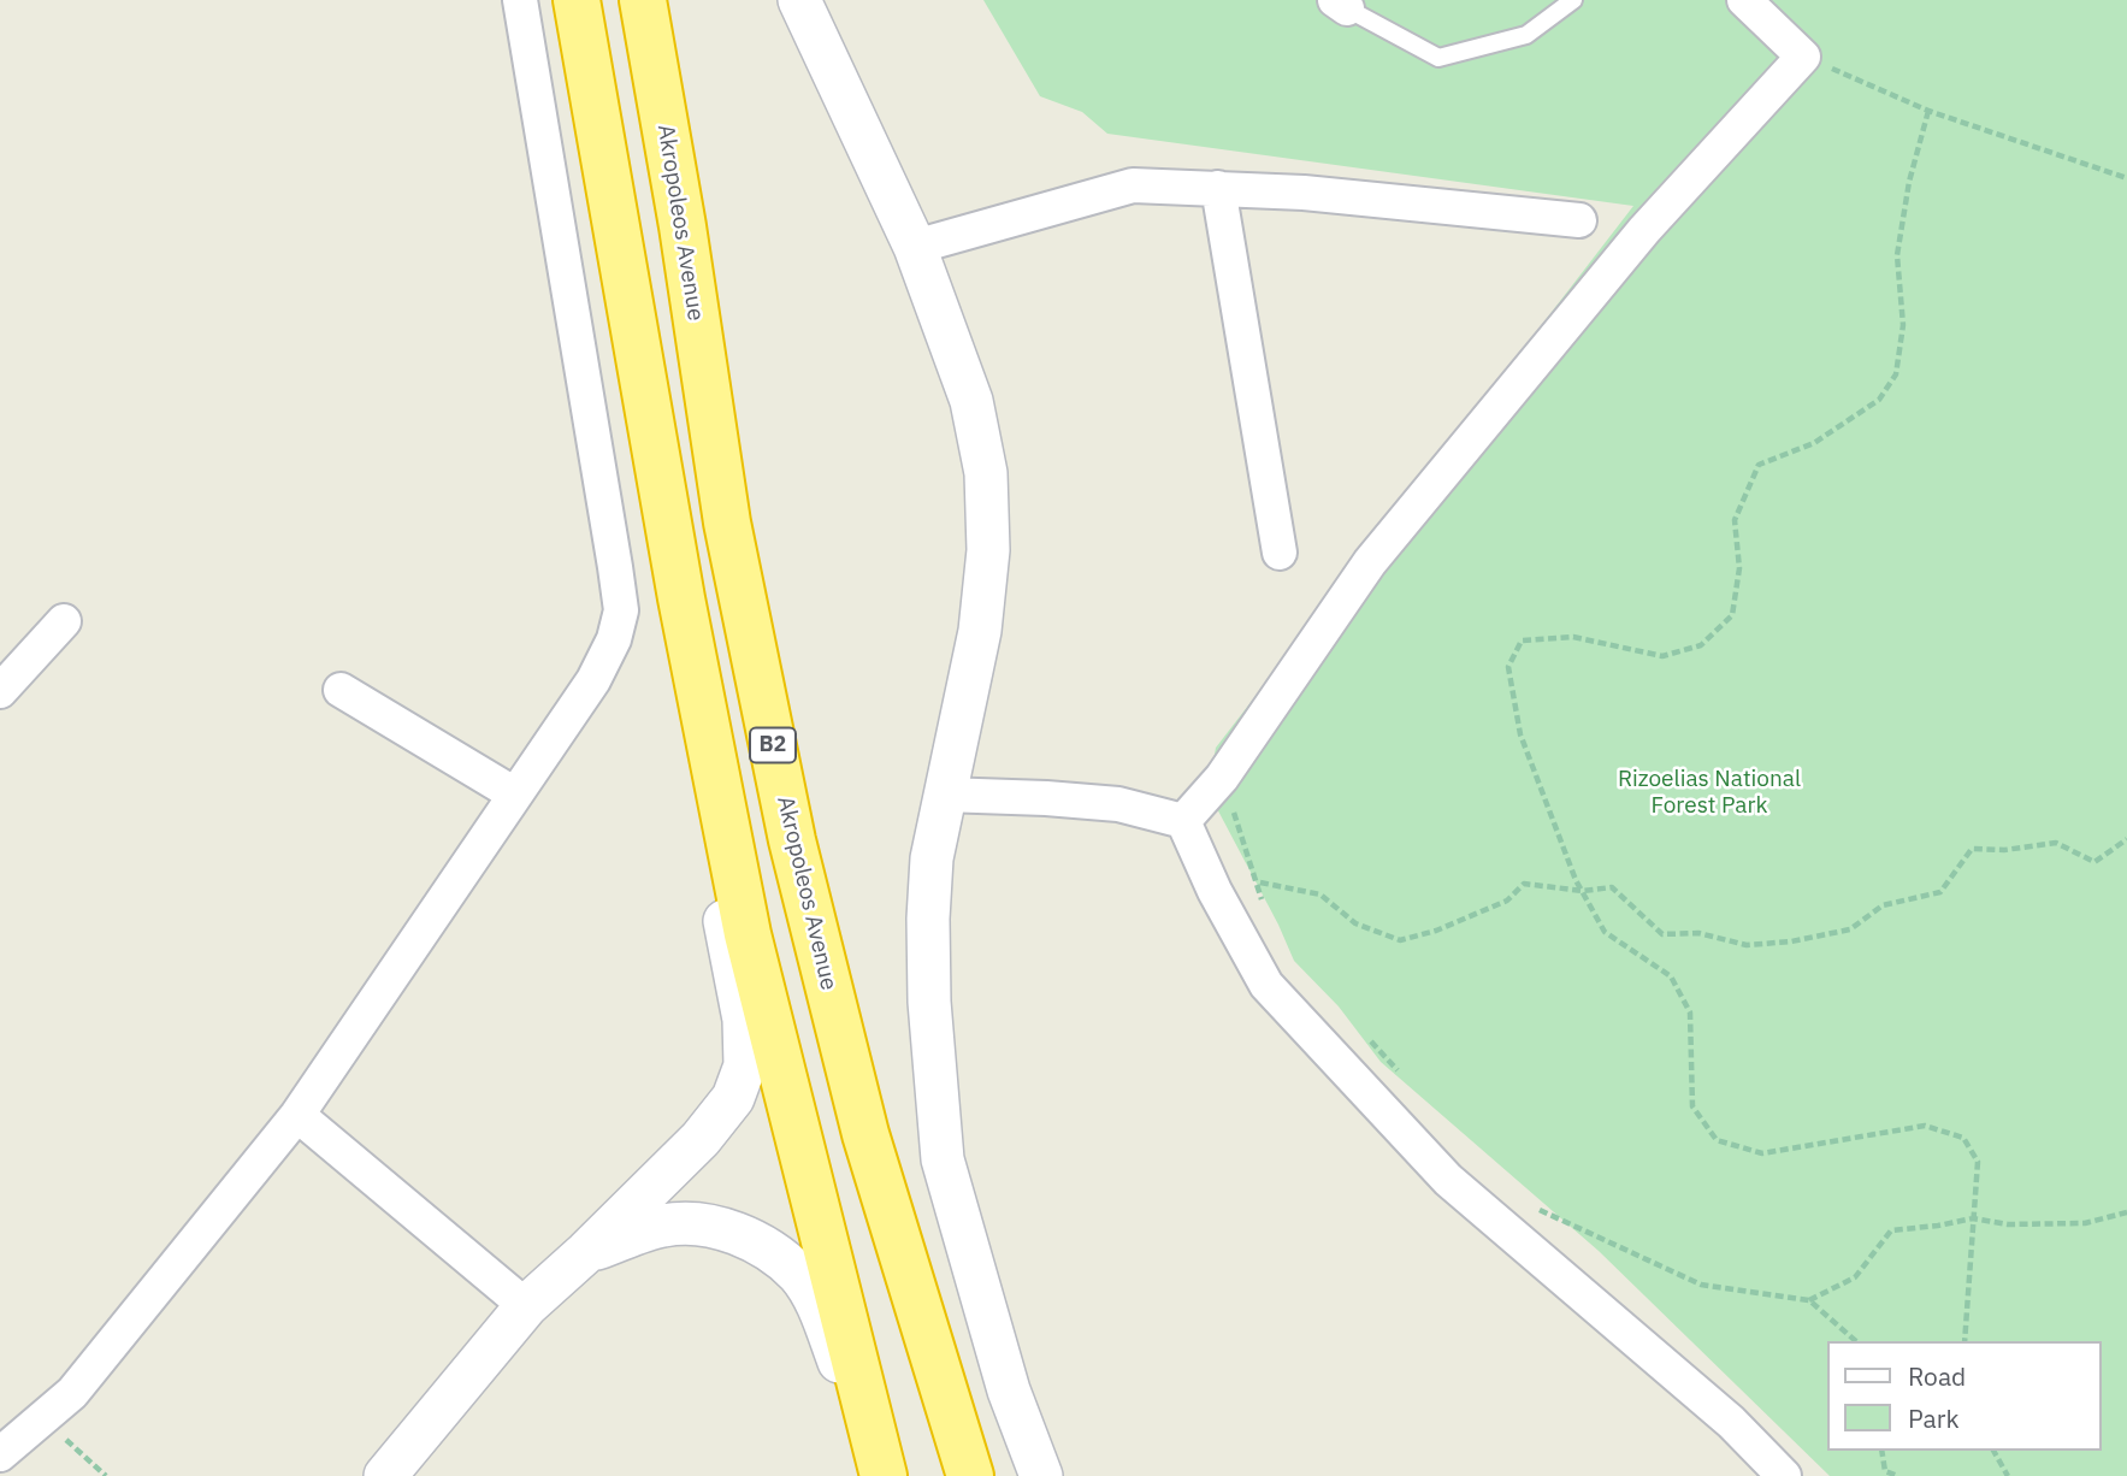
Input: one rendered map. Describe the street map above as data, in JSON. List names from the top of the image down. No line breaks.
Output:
{"streets":{"highway":["Akropoleos Avenue","B2"]},"parks":["Rizoelias National Forest Park"],"legend":["Road","Park"]}
